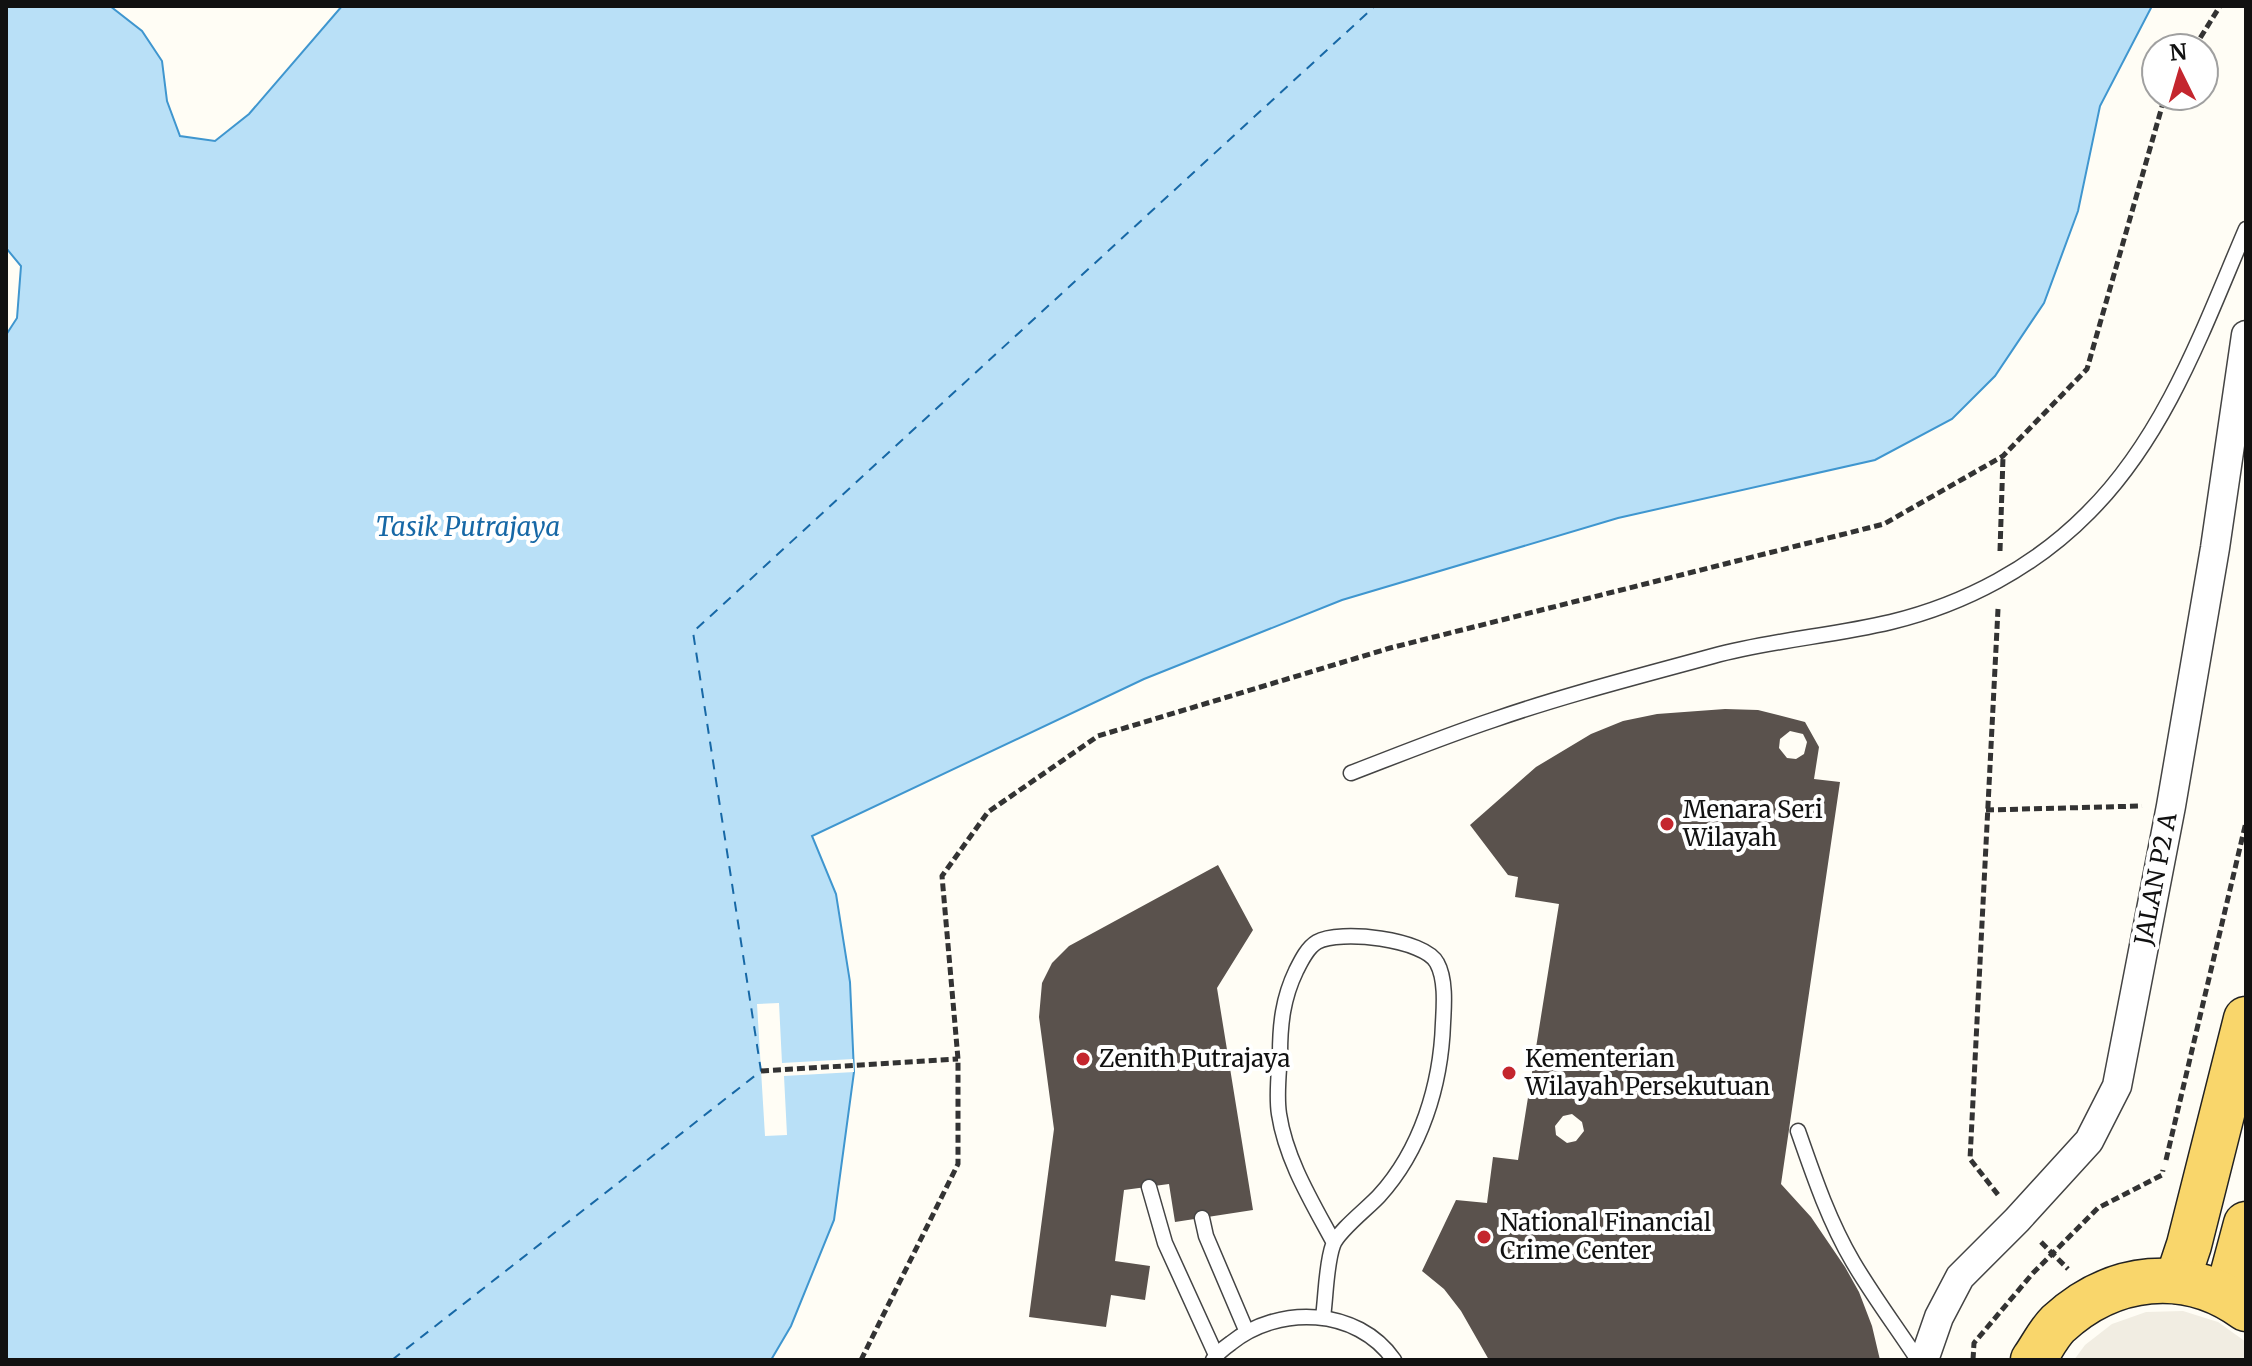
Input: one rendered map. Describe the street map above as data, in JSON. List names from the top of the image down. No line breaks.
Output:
{"streets":{"street":["JALAN P2 A"]},"water":["Tasik Putrajaya"],"places":["Menara Seri Wilayah","Zenith Putrajaya","Kementerian Wilayah Persekutuan","National Financial Crime Center"],"north":"top"}
